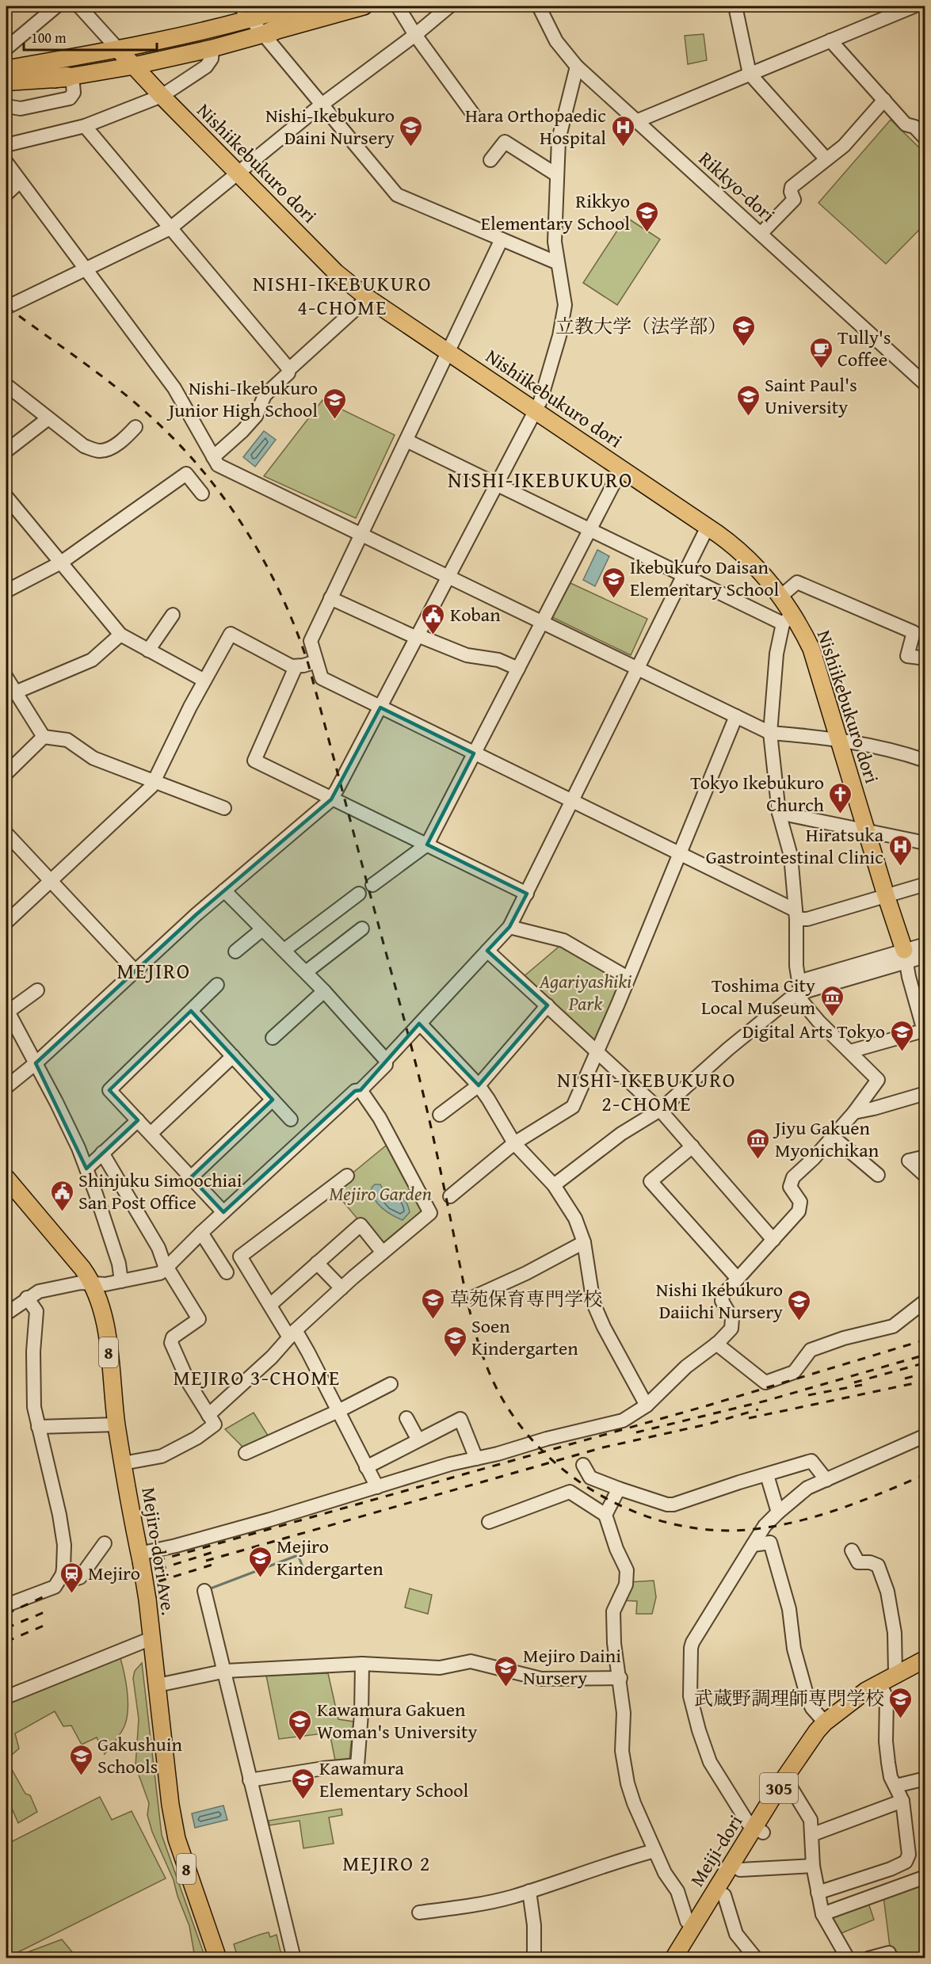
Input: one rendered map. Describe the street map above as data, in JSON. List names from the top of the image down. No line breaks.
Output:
{"streets":{"main road":["Nishiikebukuro dori","8","Mejiro-dori Ave.","305","Meiji-dori"],"street":["Rikkyo-dori"]},"crossings":[["305","Meiji-dori"]],"districts":["NISHI-IKEBUKURO 4-CHOME","NISHI-IKEBUKURO","MEJIRO","NISHI-IKEBUKURO 2-CHOME","MEJIRO 3-CHOME","MEJIRO 2"],"parks":["Agariyashiki Park","Mejiro Garden"],"places":{"school or university":["Nishi-Ikebukuro Daini Nursery","Rikkyo Elementary School","立教大学（法学部）","Saint Paul's University","Nishi-Ikebukuro Junior High School","Ikebukuro Daisan Elementary School","Digital Arts Tokyo","草苑保育専門学校","Nishi Ikebukuro Daiichi Nursery","Soen Kindergarten","Mejiro Kindergarten","Mejiro Daini Nursery","武蔵野調理師専門学校","Kawamura Gakuen Woman's University","Gakushuin Schools","Kawamura Elementary School"],"hospital":["Hara Orthopaedic Hospital","Hiratsuka Gastrointestinal Clinic"],"cafe":["Tully's Coffee"],"public building":["Koban","Shinjuku Simoochiai San Post Office"],"church":["Tokyo Ikebukuro Church"],"museum":["Toshima City Local Museum","Jiyu Gakuen Myonichikan"],"station":["Mejiro"]},"scale_bar":"100 m"}
